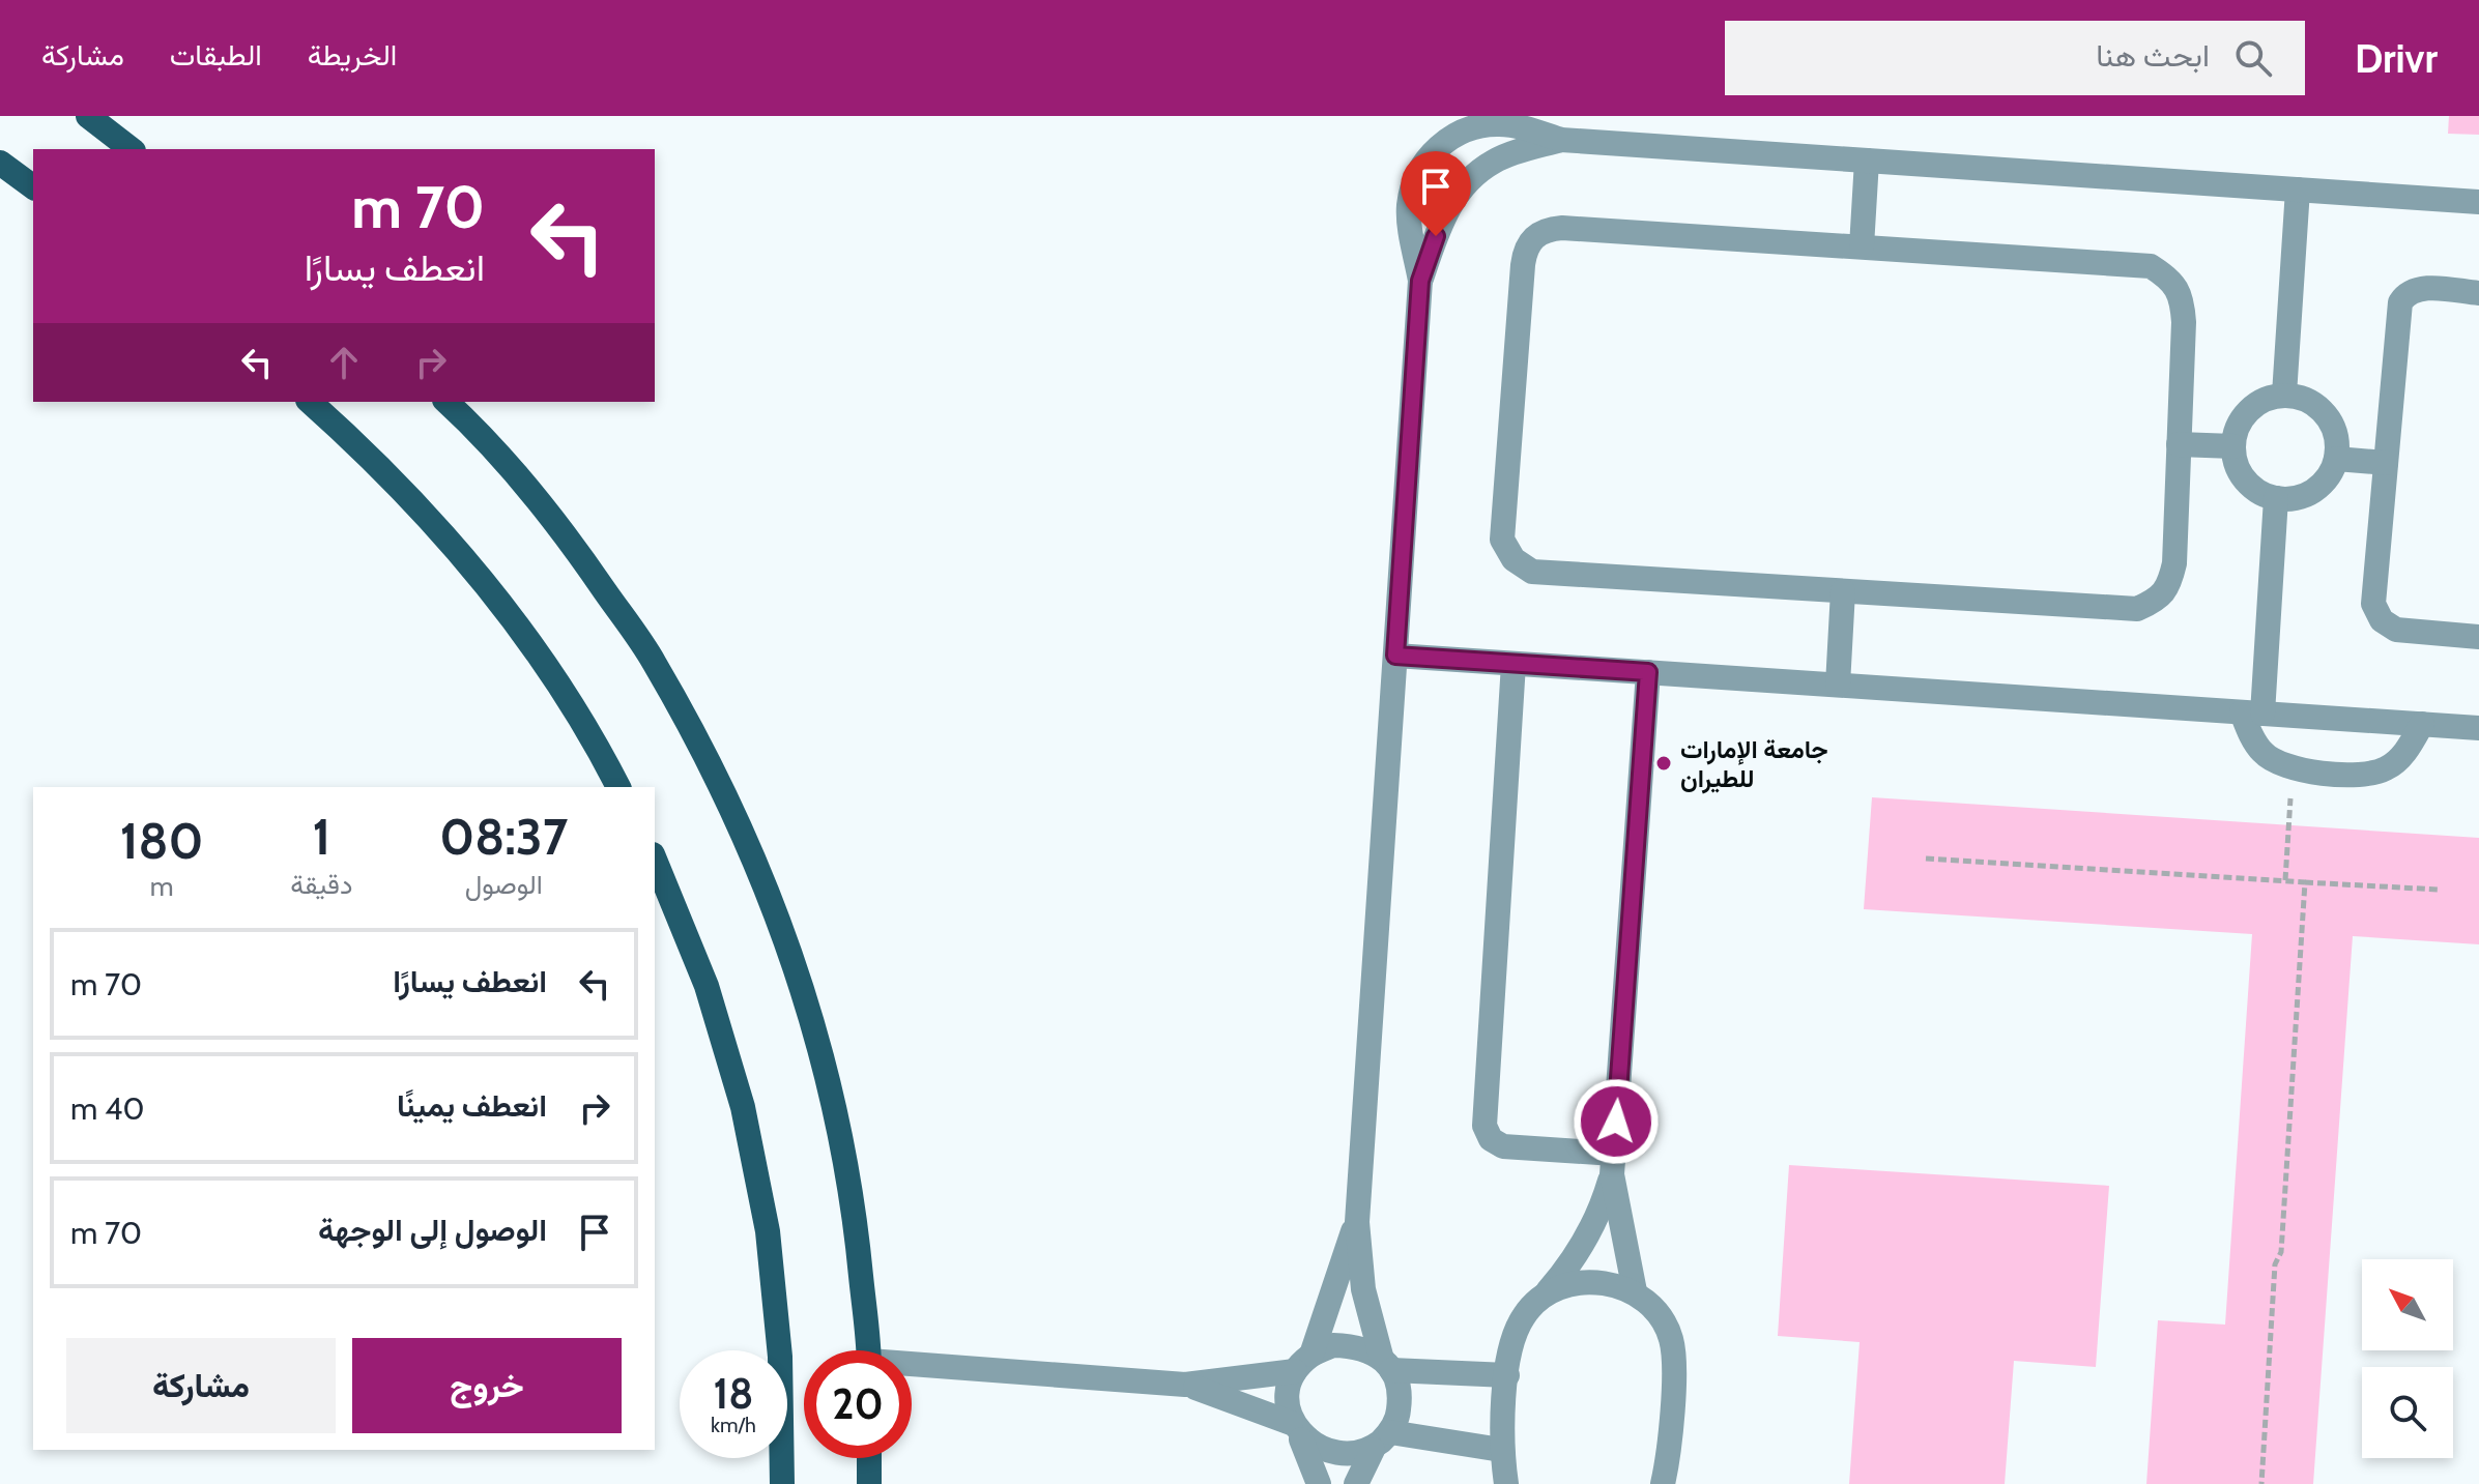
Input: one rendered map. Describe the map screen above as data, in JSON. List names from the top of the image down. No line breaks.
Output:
{"places":["جامعة الإمارات للطيران"],"north":"top left","page":{"header":"Drivr","search":"ابحث هنا","nav":["الخريطة","الطبقات","مشاركة"],"turn":["70 m","انعطف يسارًا"],"eta":["08:37","الوصول","1","دقيقة","180","m"],"list":[{"name":"انعطف يسارًا","value":"70 m"},{"name":"انعطف يمينًا","value":"40 m"},{"name":"الوصول إلى الوجهة","value":"70 m"}],"buttons":["خروج","مشاركة"],"speed":"18 km/h","limit":"20"}}
